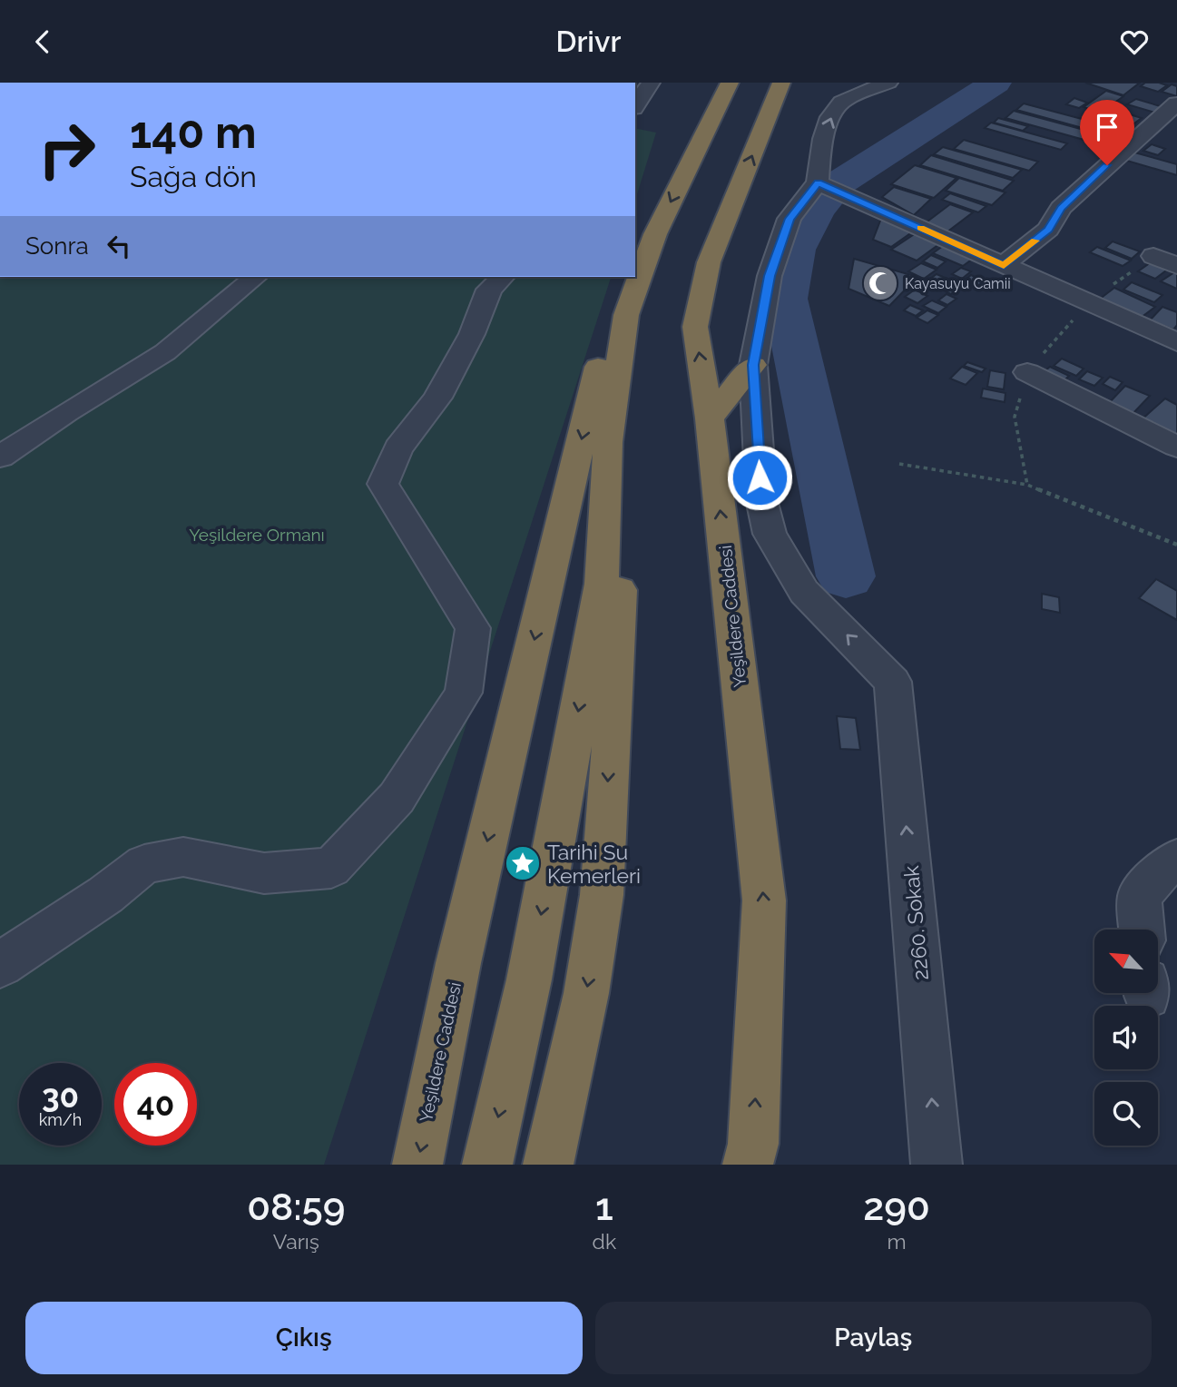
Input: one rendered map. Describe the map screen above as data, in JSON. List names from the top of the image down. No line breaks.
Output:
{"streets":{"highway":["Yeşildere Caddesi"],"street":["2260. Sokak"]},"one_way":["2260. Sokak"],"parks":["Yeşildere Ormanı"],"places":{"mosque":["Kayasuyu Camii"],"place":["Tarihi Su Kemerleri"]},"north":"top left","page":{"header":"Drivr","turn":["140 m","Sağa dön"],"then":"Sonra","speed":"30 km/h","limit":"40","eta":["08:59","Varış","1","dk","290","m"],"buttons":["Çıkış","Paylaş"]}}
